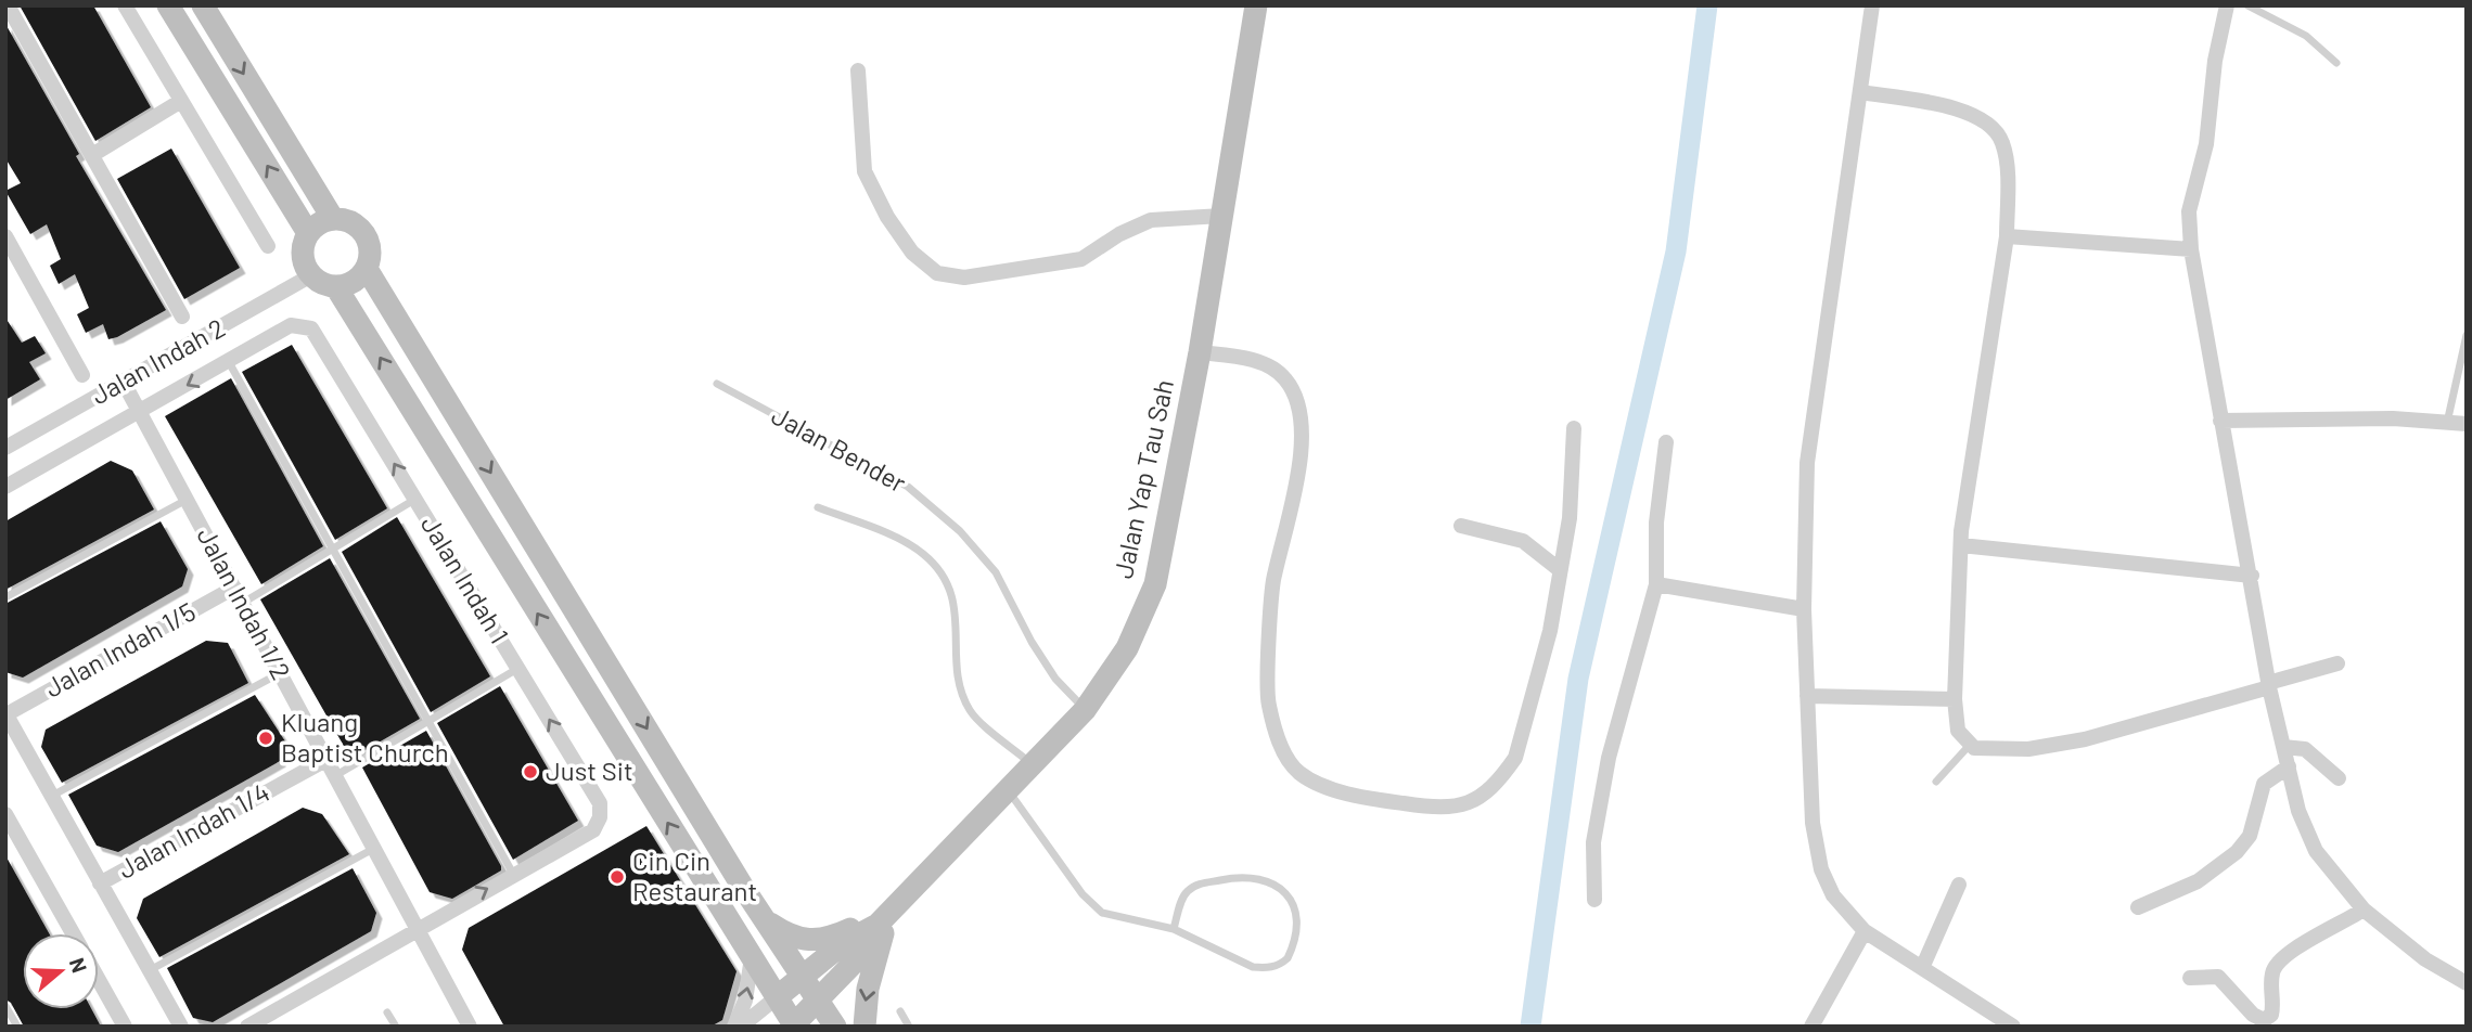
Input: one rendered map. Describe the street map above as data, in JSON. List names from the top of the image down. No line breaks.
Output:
{"streets":{"street":["Jalan Indah 2","Jalan Yap Tau Sah","Jalan Indah 1","Jalan Indah 1/2","Jalan Indah 1/5","Jalan Indah 1/4"],"lane":["Jalan Bender"]},"crossings":[["Jalan Indah 2","Jalan Indah 1/2"],["Jalan Bender","Jalan Yap Tau Sah"],["Jalan Indah 1","Jalan Indah 1/2"],["Jalan Indah 1/2","Jalan Indah 1/5"],["Jalan Indah 1/2","Jalan Indah 1/4"]],"places":["Kluang Baptist Church","Just Sit","Cin Cin Restaurant"],"north":"right"}
